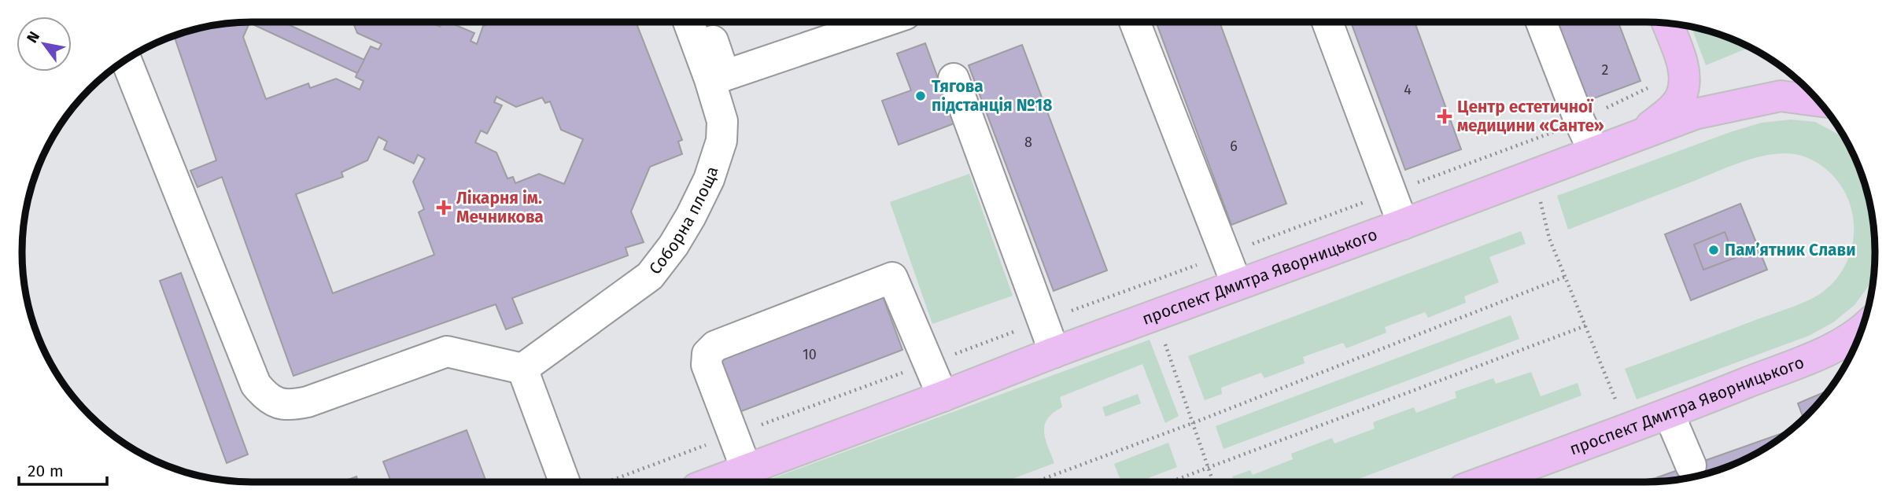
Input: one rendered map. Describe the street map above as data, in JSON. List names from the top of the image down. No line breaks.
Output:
{"streets":{"main road":["проспект Дмитра Яворницького"],"street":["Соборна площа"]},"places":{"other":["Тягова пiдстанцiя №18","Пам’ятник Слави"],"health":["Центр естетичної медицини «Санте»","Лікарня ім. Мечникова"]},"house_numbers":["2","4","8","6","10"],"scale_bar":"20 m","north":"top left"}
